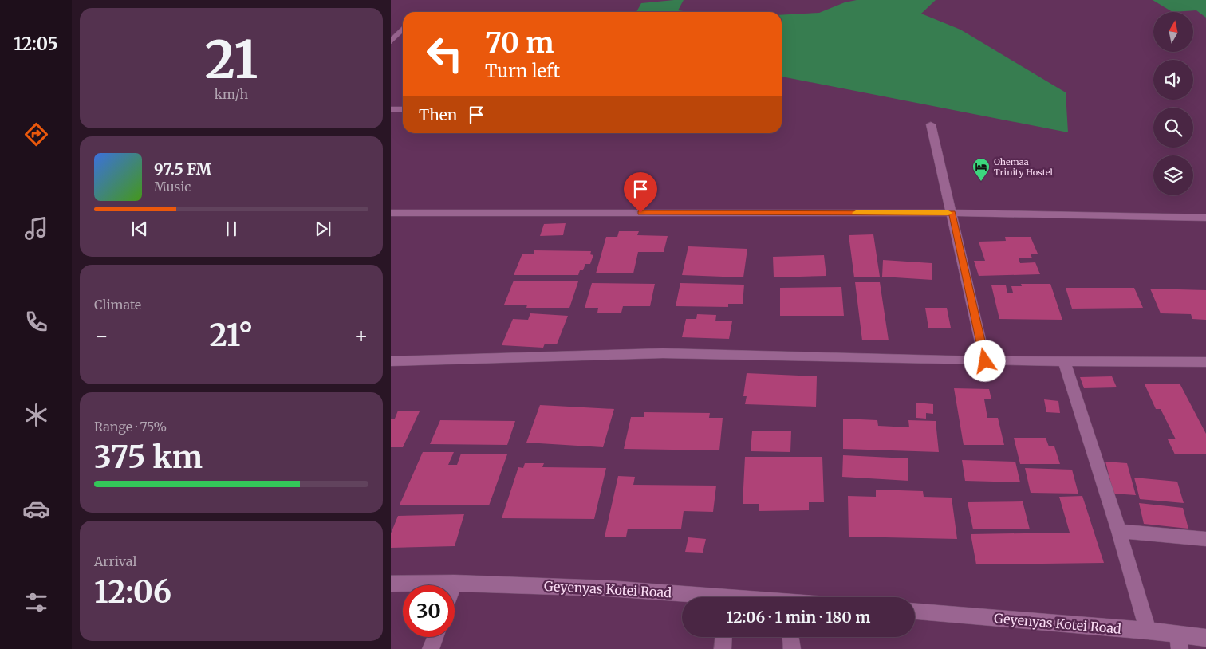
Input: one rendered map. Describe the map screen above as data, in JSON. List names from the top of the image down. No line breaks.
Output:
{"streets":{"street":["Geyenyas Kotei Road"]},"places":{"hotel":["Ohemaa Trinity Hostel"]},"north":"top","page":{"tabs":"12:05","tile":[["21","km/h"],"Climate",["Range · 75%","375 km"],["Arrival","12:06"]],"turn":["70 m","Turn left"],"then":"Then","song":["97.5 FM","Music"],"heat":["−","21°","+"],"limit":"30","trip":"12:06 · 1 min · 180 m"}}
